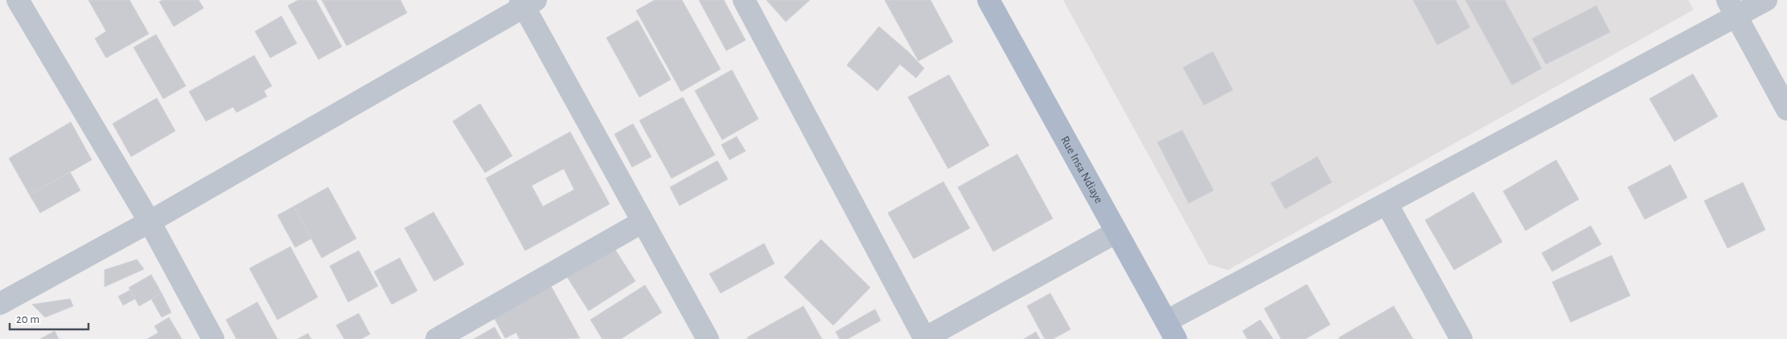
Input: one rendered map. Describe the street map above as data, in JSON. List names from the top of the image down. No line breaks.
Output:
{"streets":{"main road":["Rue Insa Ndiaye"]},"scale_bar":"20 m"}
